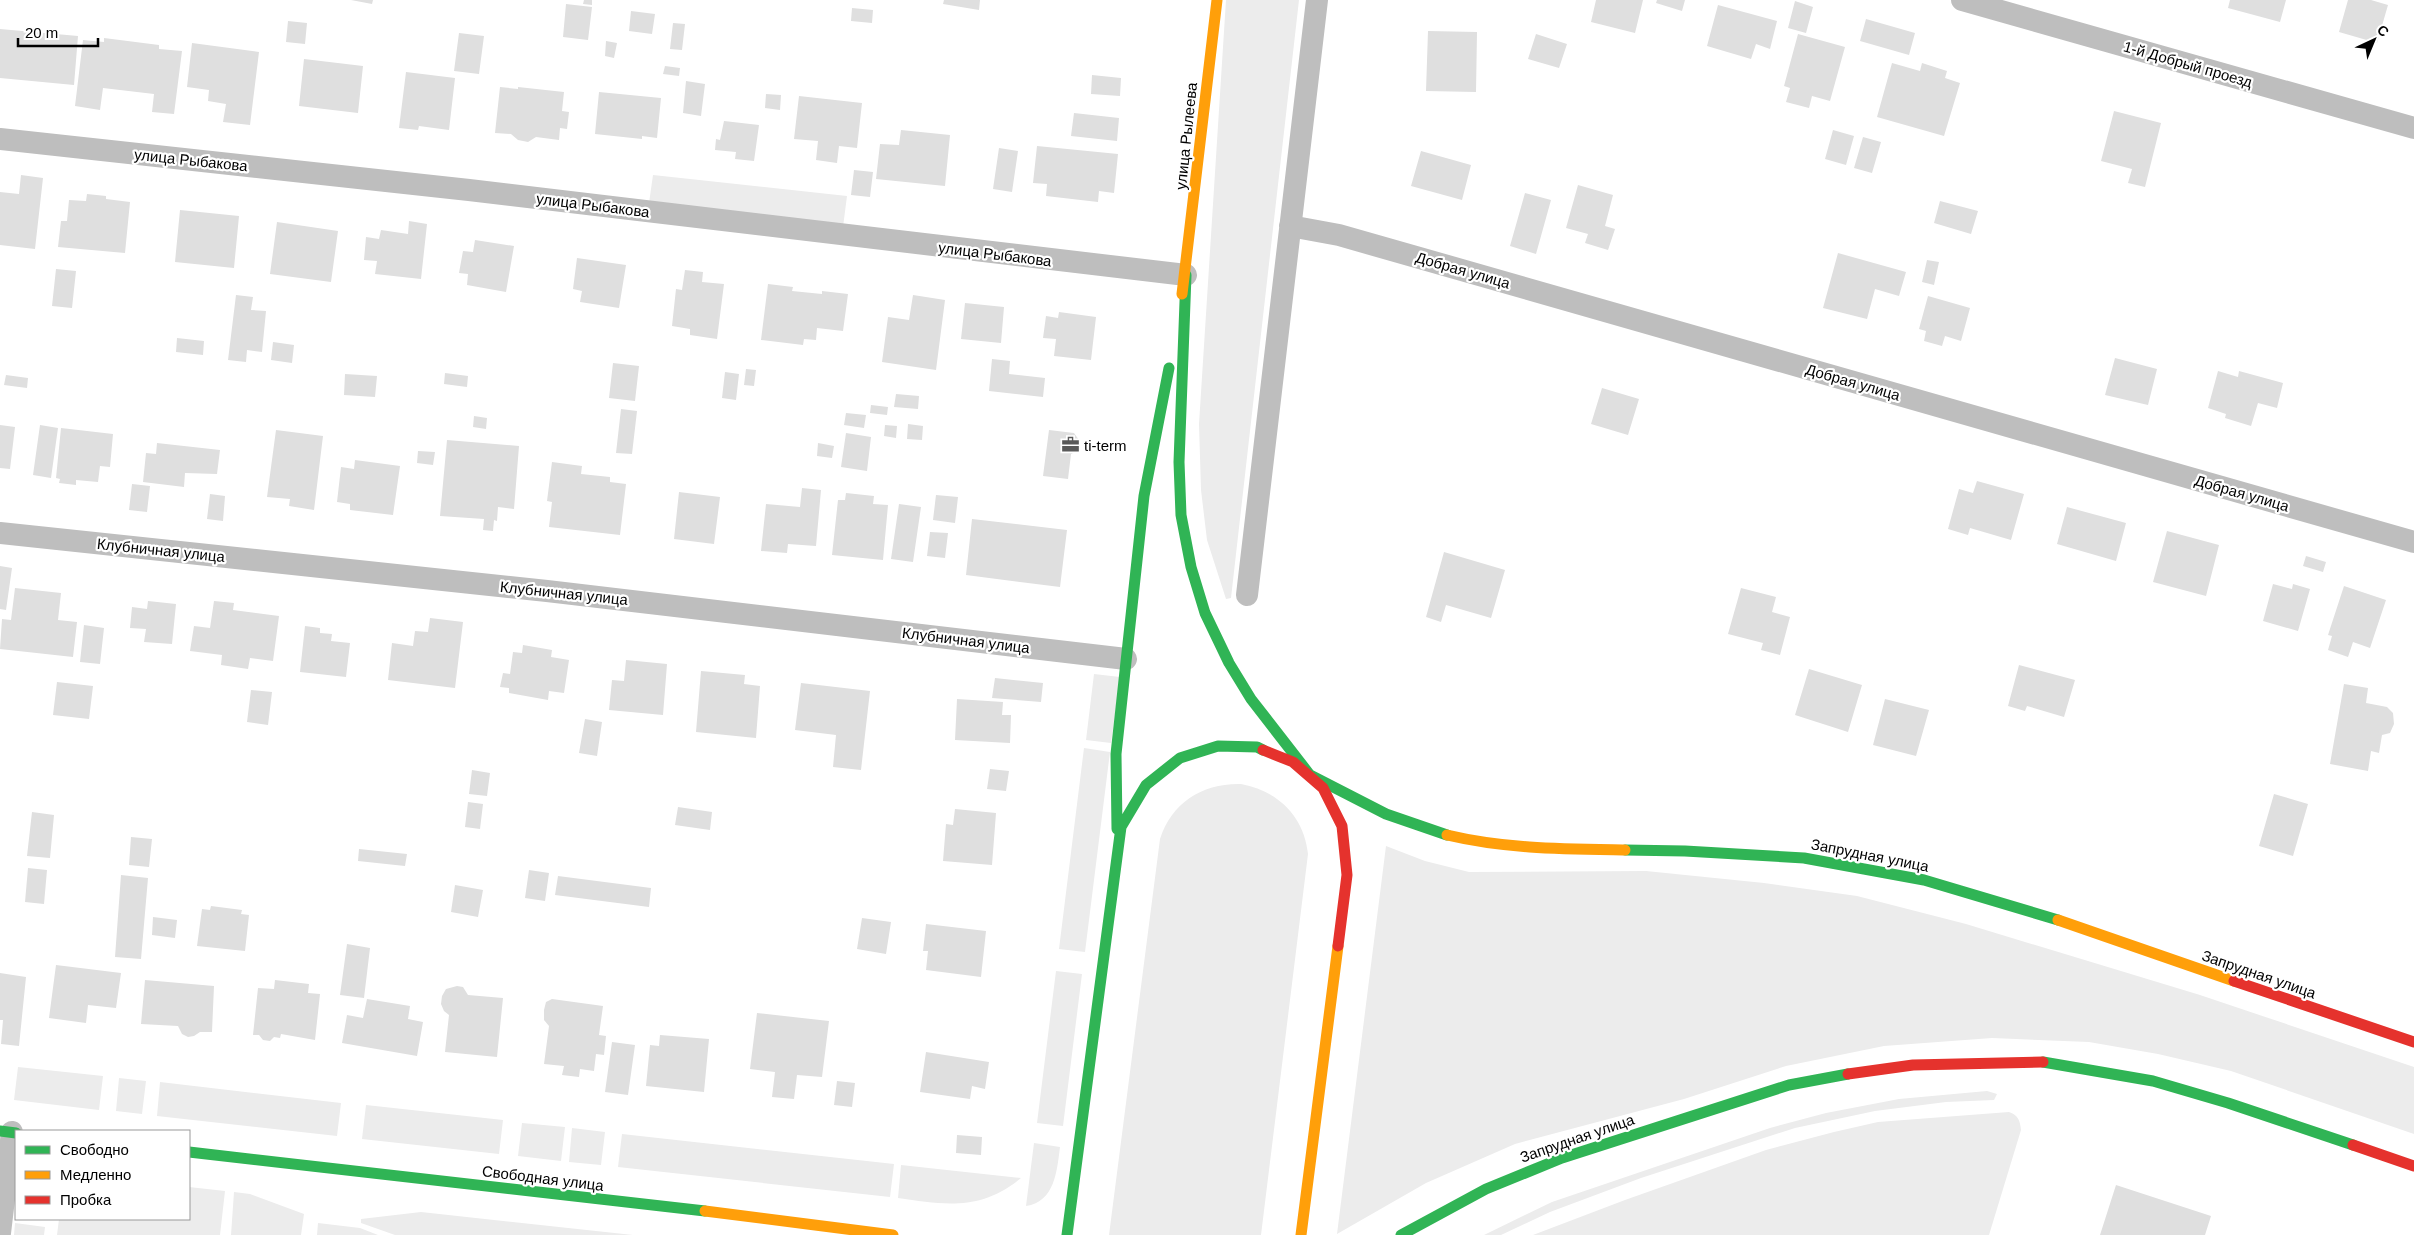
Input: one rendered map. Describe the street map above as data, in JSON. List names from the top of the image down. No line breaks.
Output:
{"streets":{"main road":["улица Рылеева","Запрудная улица","Свободная улица"],"street":["1-й Добрый проезд","улица Рыбакова","Добрая улица","Клубничная улица"]},"crossings":[["улица Рылеева","улица Рыбакова"],["улица Рылеева","Клубничная улица"],["улица Рылеева","Запрудная улица"]],"places":{"office":["ti-term"]},"legend":["Свободно","Медленно","Пробка"],"scale_bar":"20 m","north":"top right"}
